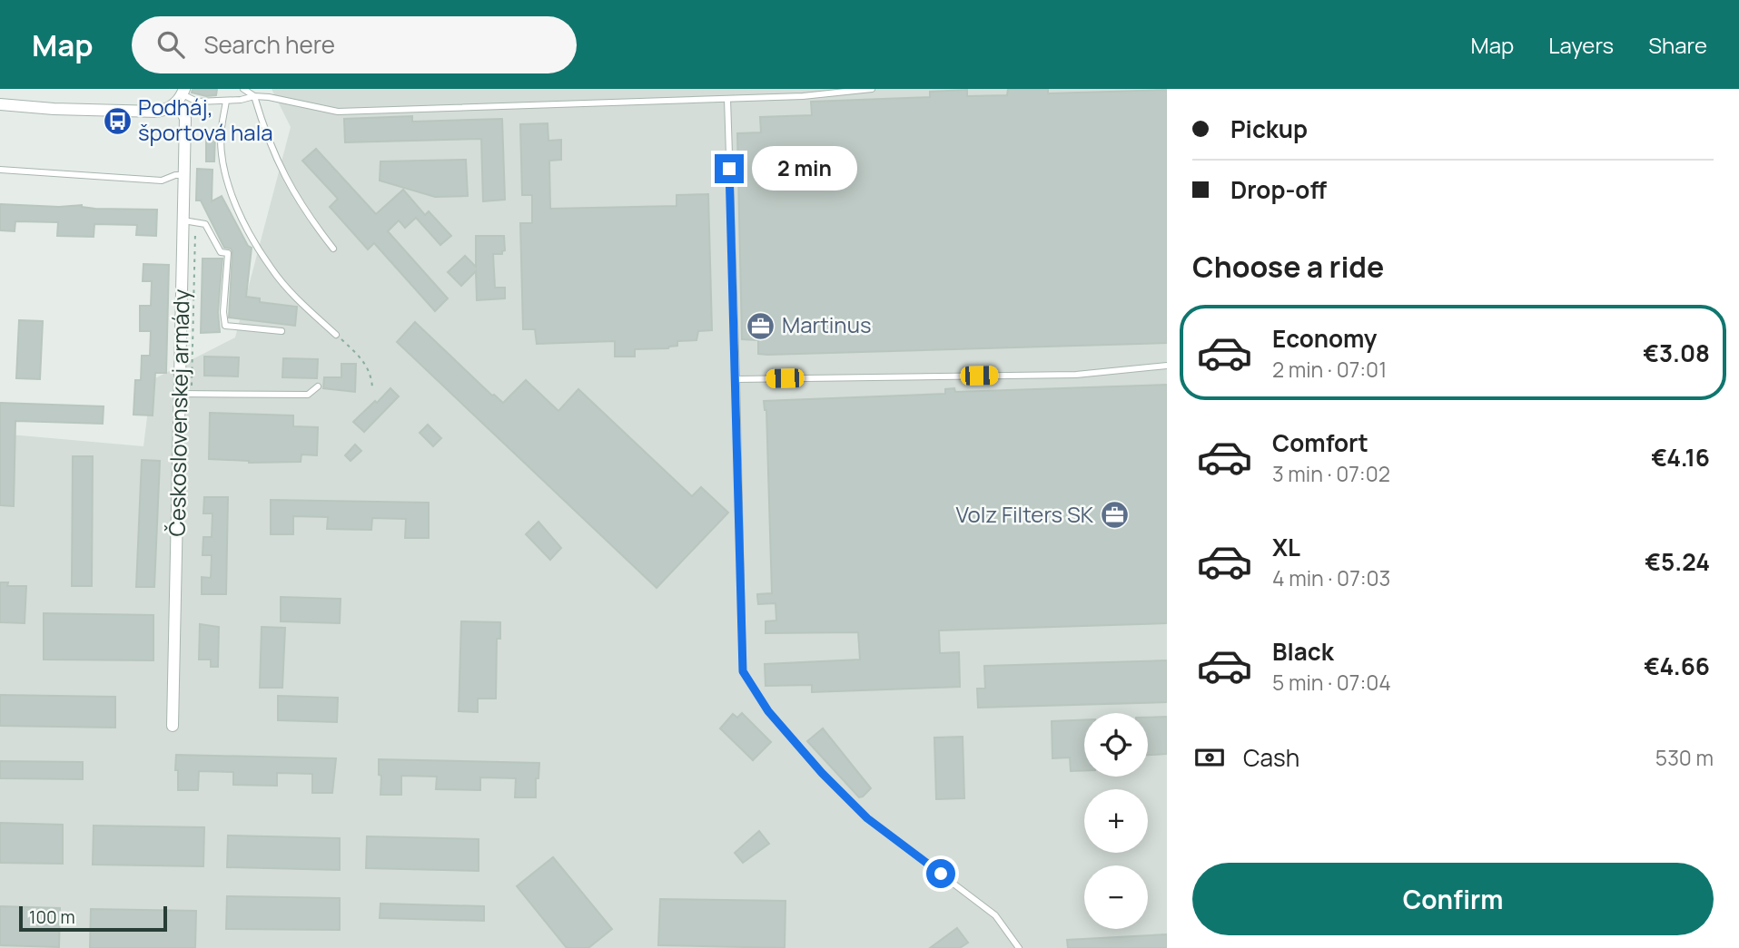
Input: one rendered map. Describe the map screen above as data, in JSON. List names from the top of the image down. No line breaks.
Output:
{"streets":{"street":["Československej armády"]},"places":{"bus stop":["Podháj, športová hala"],"office":["Martinus","Volz Filters SK"]},"scale_bar":"100 m","page":{"header":"Map","search":"Search here","nav":["Map","Layers","Share"],"banner":["Pickup","Drop-off"],"bubble":"2 min","heading":"Choose a ride","list":[{"name":"Economy","note":"2 min · 07:01","value":"€3.08"},{"name":"Comfort","note":"3 min · 07:02","value":"€4.16"},{"name":"XL","note":"4 min · 07:03","value":"€5.24"},{"name":"Black","note":"5 min · 07:04","value":"€4.66"}],"map_buttons":["+","−"],"pay":["Cash","530 m"],"buttons":"Confirm","scale":"100 m"}}
